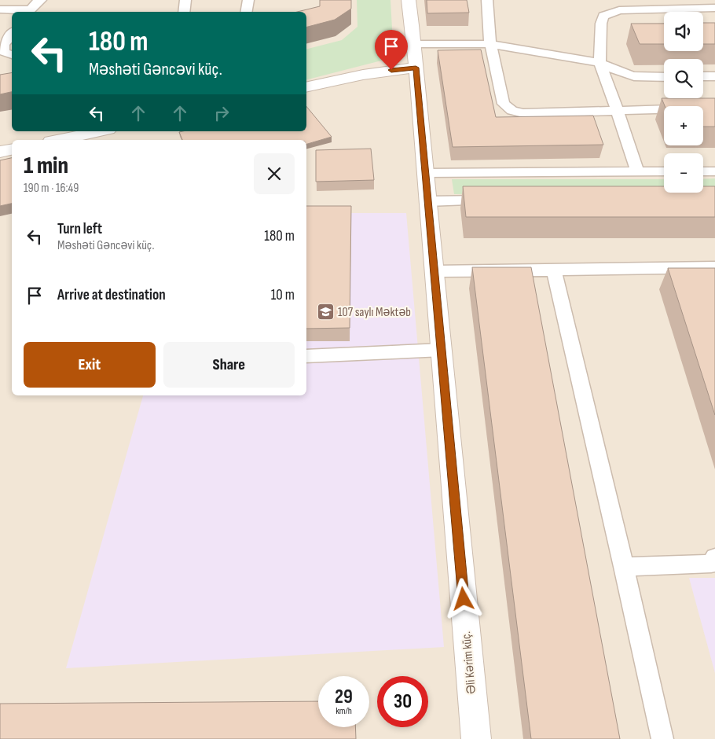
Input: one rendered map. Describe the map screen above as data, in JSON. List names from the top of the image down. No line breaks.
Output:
{"streets":{"street":["Əli Kərim küç."]},"places":{"school or university":["107 saylı Məktəb"]},"page":{"map_buttons":["+","−"],"turn":["180 m","Məshəti Gəncəvi küç."],"heading":["1 min","190 m · 16:49"],"list":[{"name":"Turn left","note":"Məshəti Gəncəvi küç.","value":"180 m"},{"name":"Arrive at destination","value":"10 m"}],"buttons":["Exit","Share"],"speed":"29 km/h","limit":"30"}}
